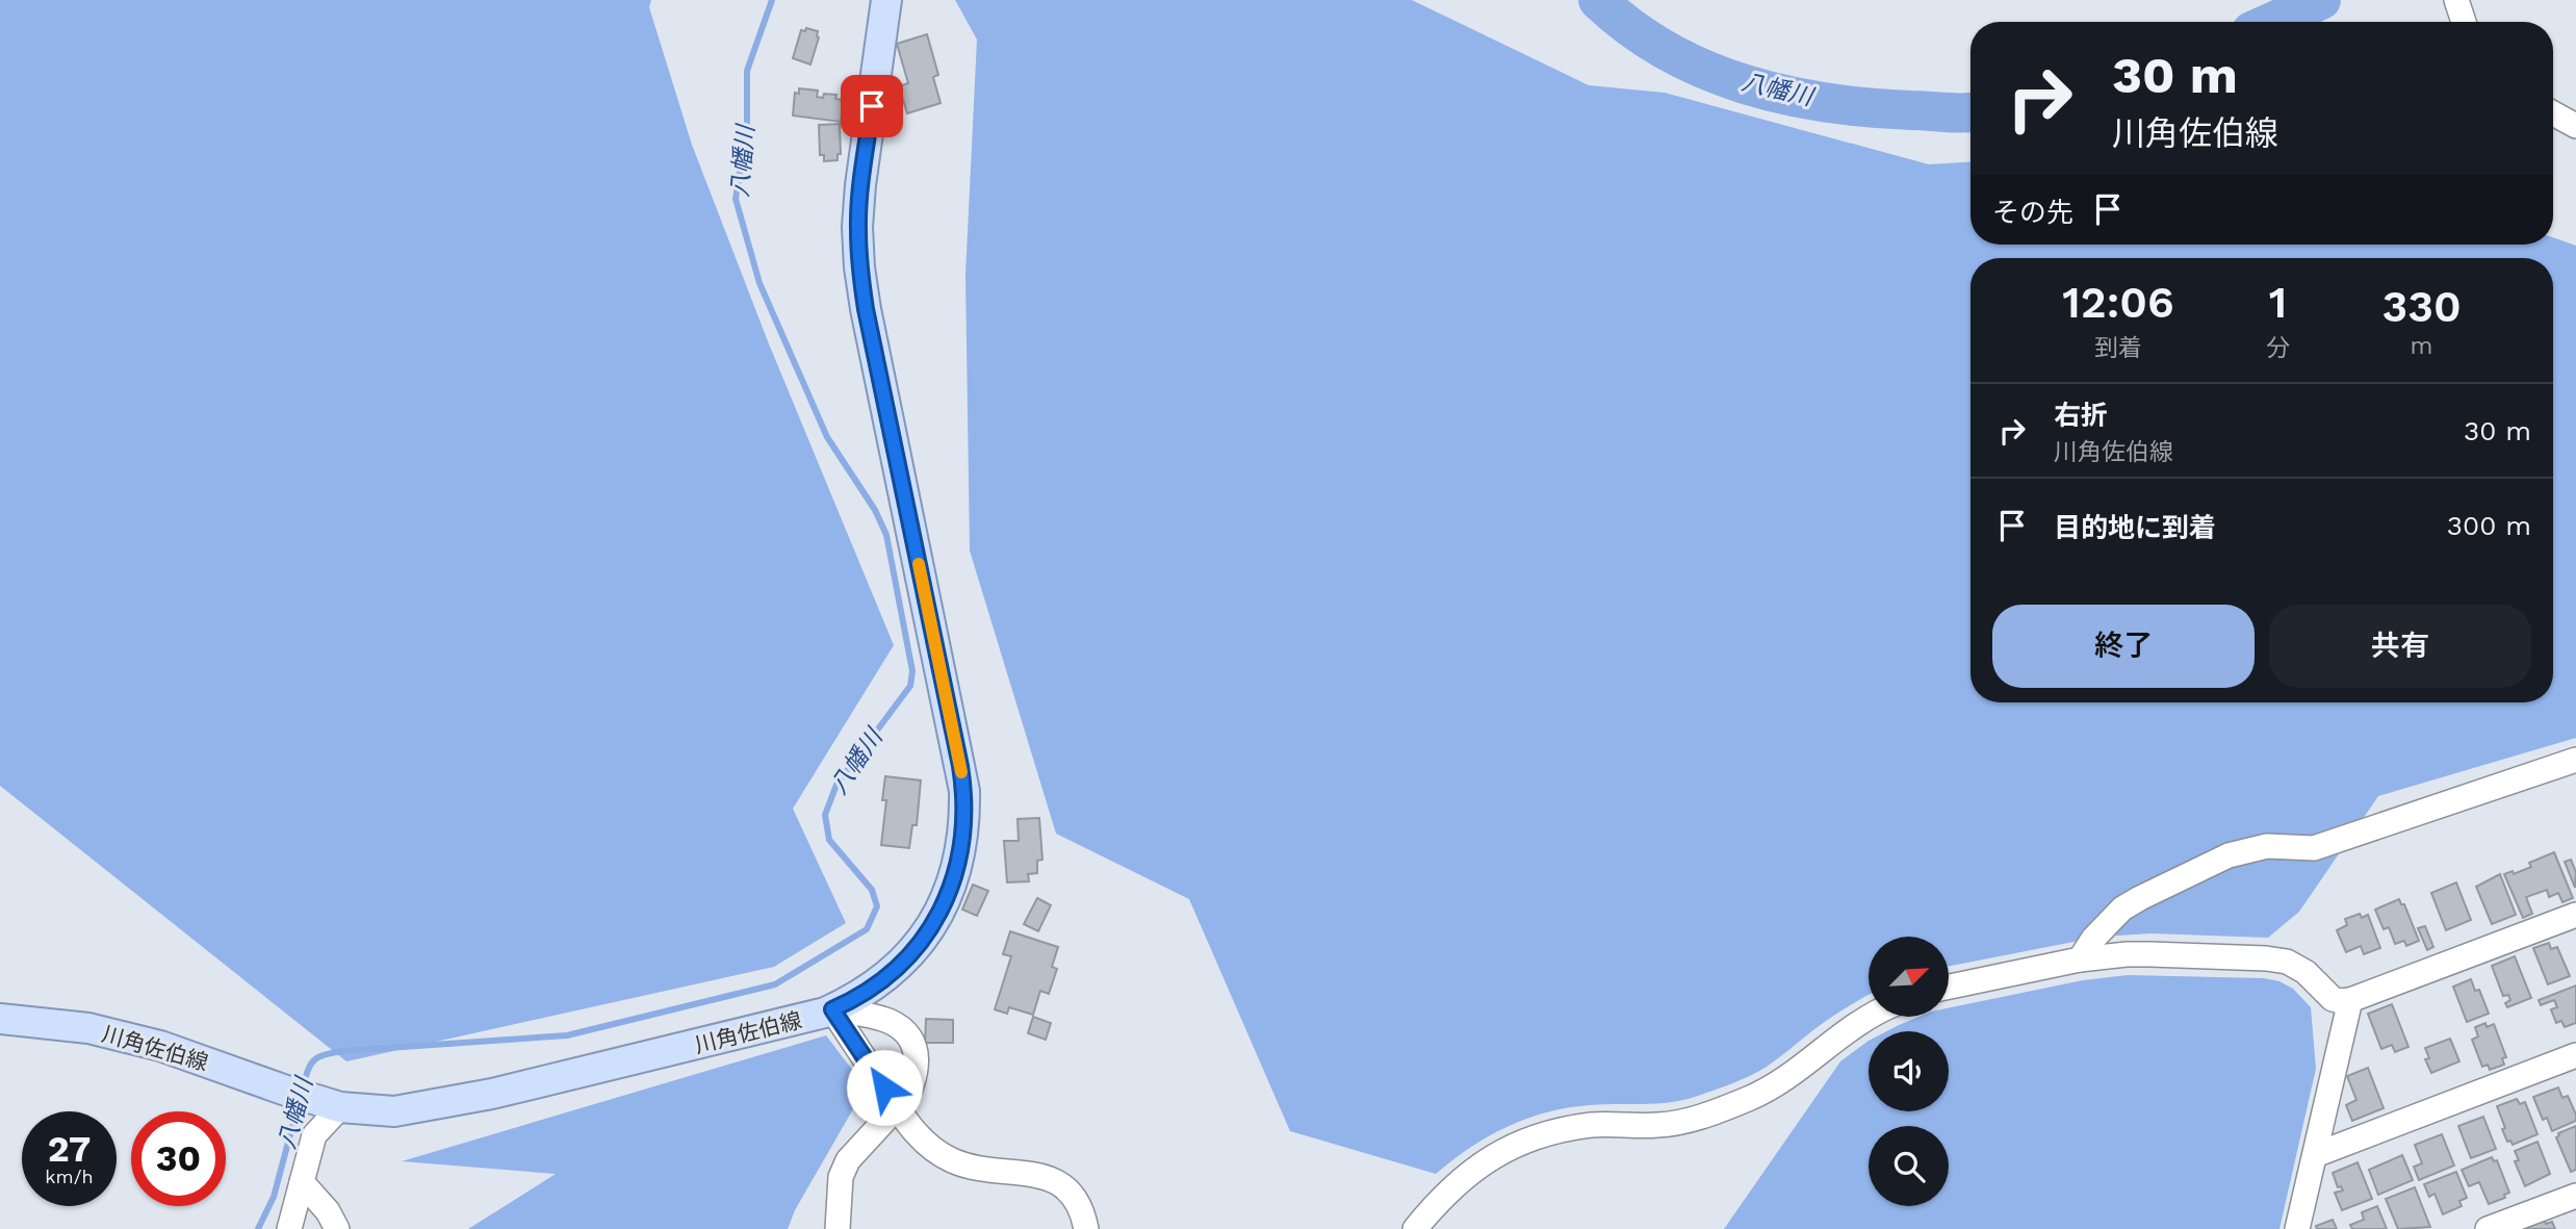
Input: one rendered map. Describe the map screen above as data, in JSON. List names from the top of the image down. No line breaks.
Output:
{"streets":{"main road":["川角佐伯線"]},"water":["八幡川"],"north":"top right","page":{"turn":["30 m","川角佐伯線"],"then":"その先","eta":["12:06","到着","1","分","330","m"],"list":[{"name":"右折","note":"川角佐伯線","value":"30 m"},{"name":"目的地に到着","value":"300 m"}],"buttons":["終了","共有"],"speed":"27 km/h","limit":"30"}}
